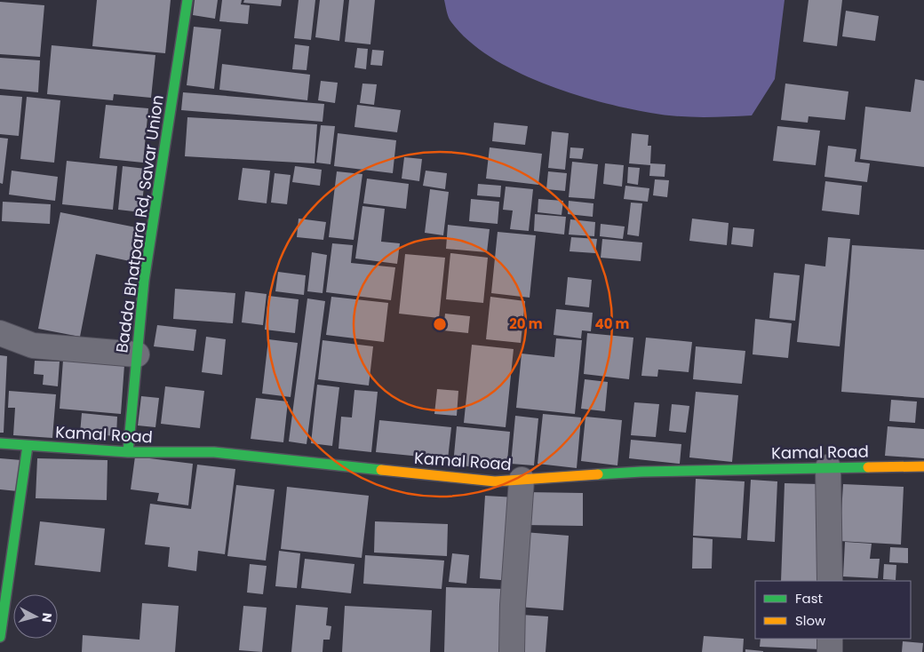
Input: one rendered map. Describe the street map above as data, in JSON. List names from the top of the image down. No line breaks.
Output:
{"streets":{"street":["Badda Bhatpara Rd, Savar Union","Kamal Road"]},"crossings":[["Badda Bhatpara Rd, Savar Union","Kamal Road"]],"legend":["Fast","Slow"],"north":"right","rings":["20 m","40 m"]}
